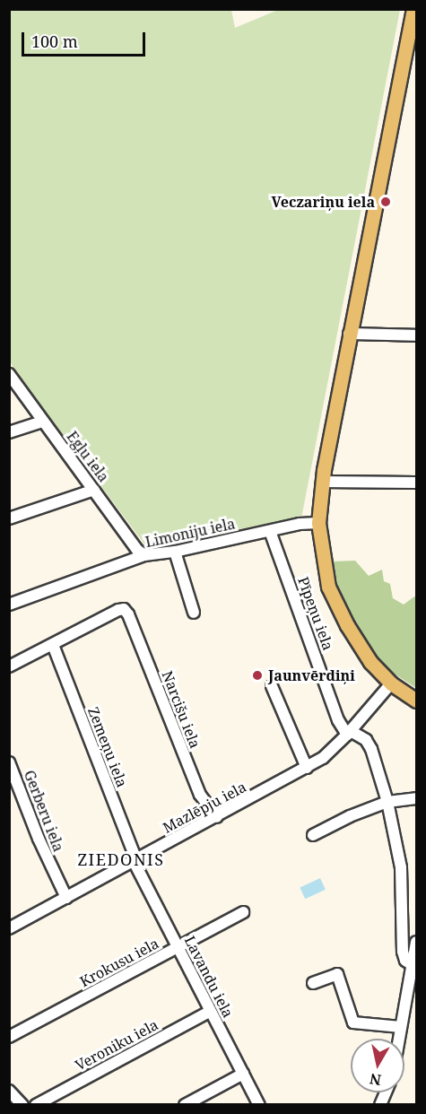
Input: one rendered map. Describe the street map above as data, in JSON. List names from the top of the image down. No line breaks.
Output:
{"streets":{"street":["Egļu iela","Limoniju iela","Pīpeņu iela","Narcišu iela","Zemeņu iela","Mazlēpju iela","Gerberu iela","Krokusu iela","Lavandu iela","Veroniku iela"]},"crossings":[["Egļu iela","Limoniju iela"],["Limoniju iela","Pīpeņu iela"],["Pīpeņu iela","Mazlēpju iela"],["Narcišu iela","Zemeņu iela"],["Narcišu iela","Mazlēpju iela"],["Zemeņu iela","Mazlēpju iela"],["Zemeņu iela","Lavandu iela"],["Mazlēpju iela","Gerberu iela"],["Mazlēpju iela","Lavandu iela"],["Krokusu iela","Lavandu iela"],["Lavandu iela","Veroniku iela"]],"districts":["ZIEDONIS"],"places":["Veczariņu iela","Jaunvērdiņi"],"scale_bar":"100 m","north":"bottom"}
